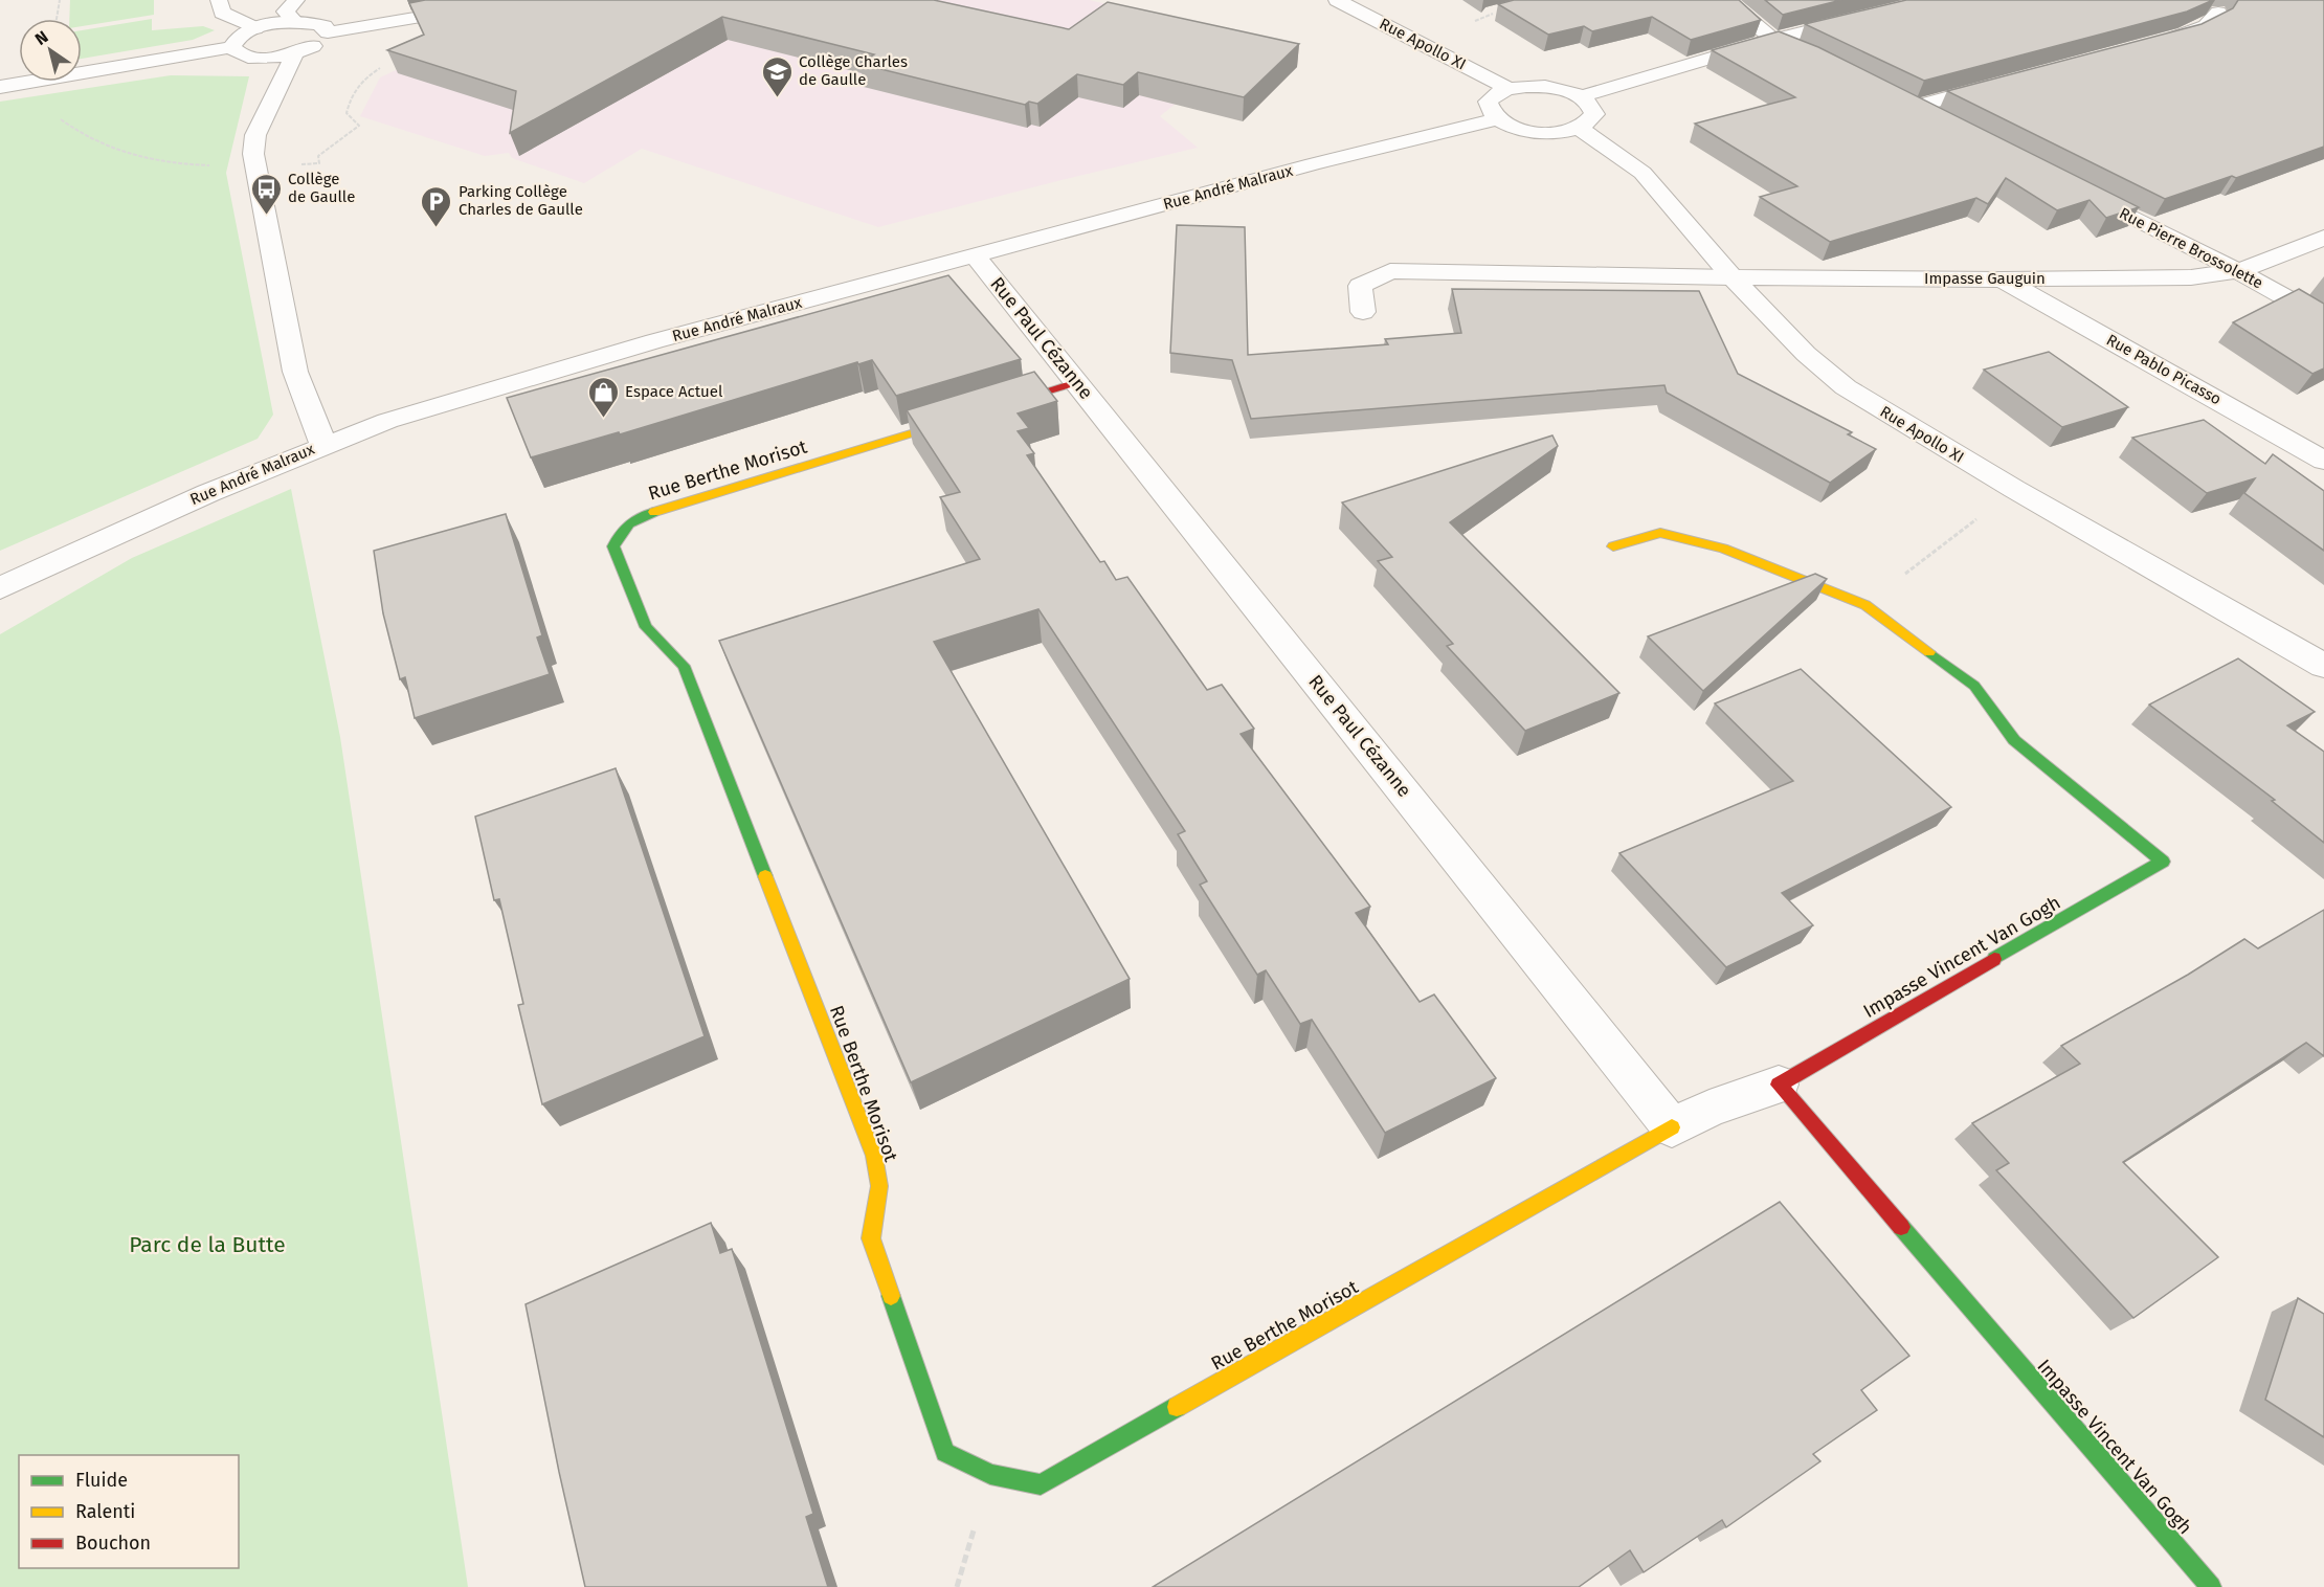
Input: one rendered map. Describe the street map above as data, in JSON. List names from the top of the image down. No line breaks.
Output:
{"streets":{"street":["Rue Apollo XI","Rue André Malraux","Rue Pierre Brossolette","Impasse Gauguin","Rue Paul Cézanne","Rue Pablo Picasso","Rue Berthe Morisot","Impasse Vincent Van Gogh"]},"crossings":[["Rue Apollo XI","Impasse Gauguin"],["Rue André Malraux","Rue Paul Cézanne"],["Rue Pierre Brossolette","Impasse Gauguin"],["Impasse Gauguin","Rue Pablo Picasso"],["Rue Paul Cézanne","Rue Berthe Morisot"]],"parks":["Parc de la Butte"],"places":{"school or university":["Collège Charles de Gaulle"],"bus stop":["Collège de Gaulle"],"parking":["Parking Collège Charles de Gaulle"],"shop":["Espace Actuel"]},"legend":["Fluide","Ralenti","Bouchon"],"north":"top left"}
